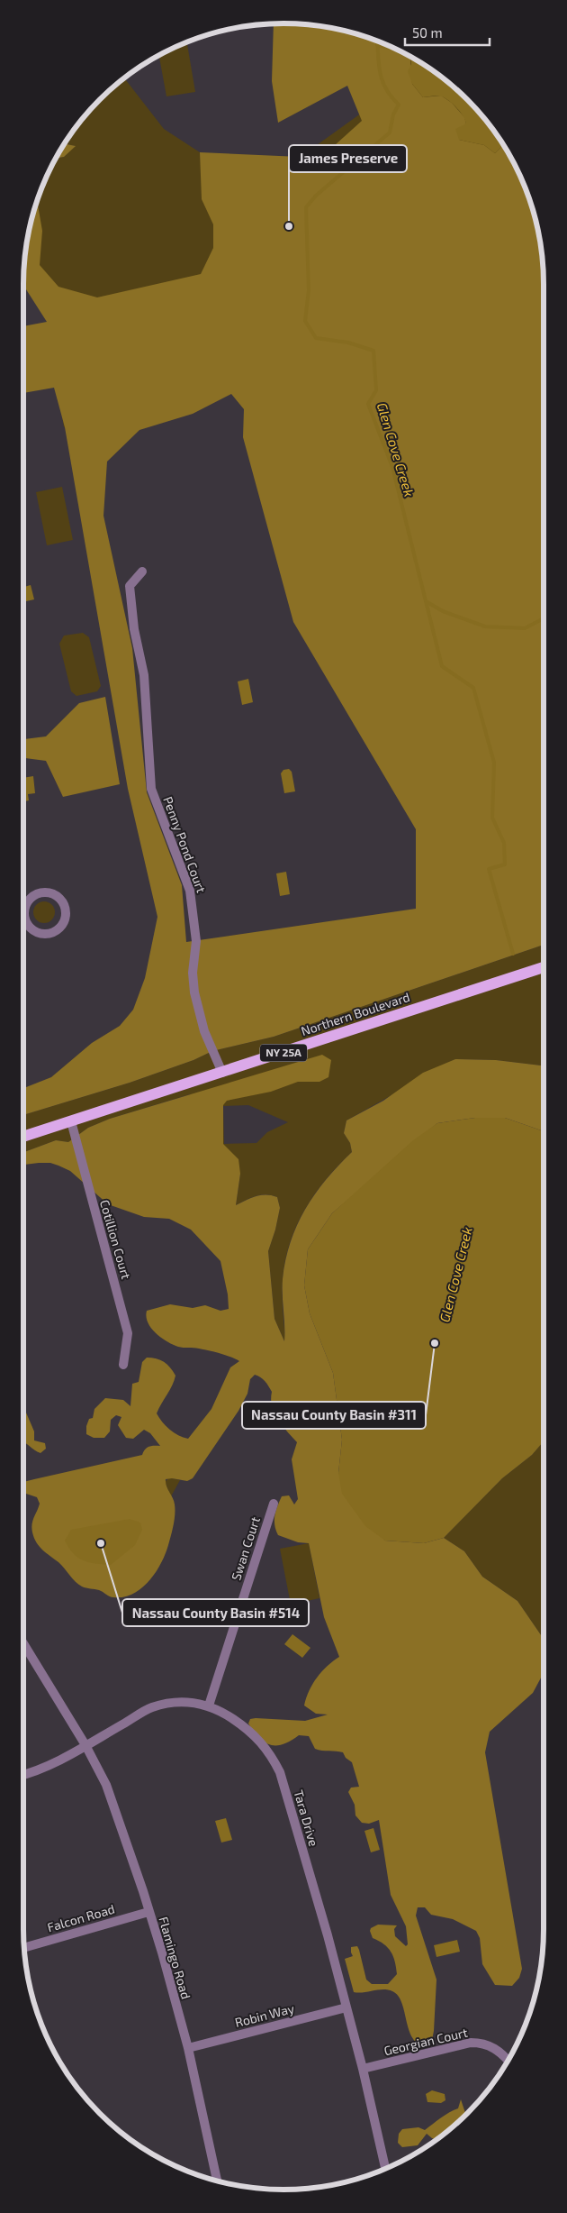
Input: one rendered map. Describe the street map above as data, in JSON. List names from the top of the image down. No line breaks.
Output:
{"streets":{"main road":["Northern Boulevard","NY 25A"],"street":["Penny Pond Court","Cotillion Court","Swan Court","Tara Drive","Falcon Road","Flamingo Road","Robin Way","Georgian Court"]},"crossings":[["Penny Pond Court","Northern Boulevard"],["Northern Boulevard","Cotillion Court"],["Swan Court","Tara Drive"],["Tara Drive","Flamingo Road"],["Tara Drive","Robin Way"],["Tara Drive","Georgian Court"],["Falcon Road","Flamingo Road"],["Flamingo Road","Robin Way"]],"water":["Glen Cove Creek"],"places":["James Preserve","Nassau County Basin #311","Nassau County Basin #514"],"scale_bar":"50 m"}
